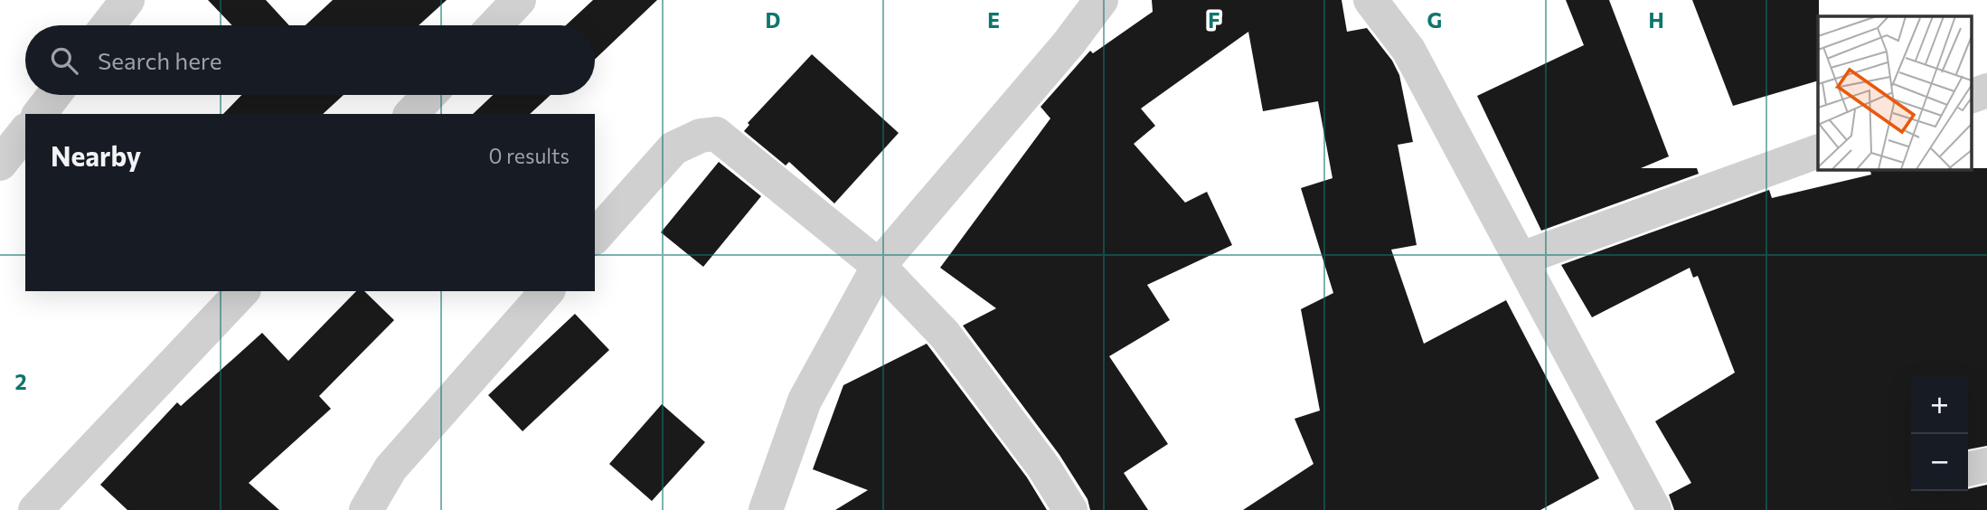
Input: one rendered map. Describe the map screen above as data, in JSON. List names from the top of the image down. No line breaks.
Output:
{"page":{"search":"Search here","heading":["Nearby","0 results"],"map_buttons":["+","−"]},"grid":{"columns":["D","E","F","G","H"],"rows":["2"]}}
